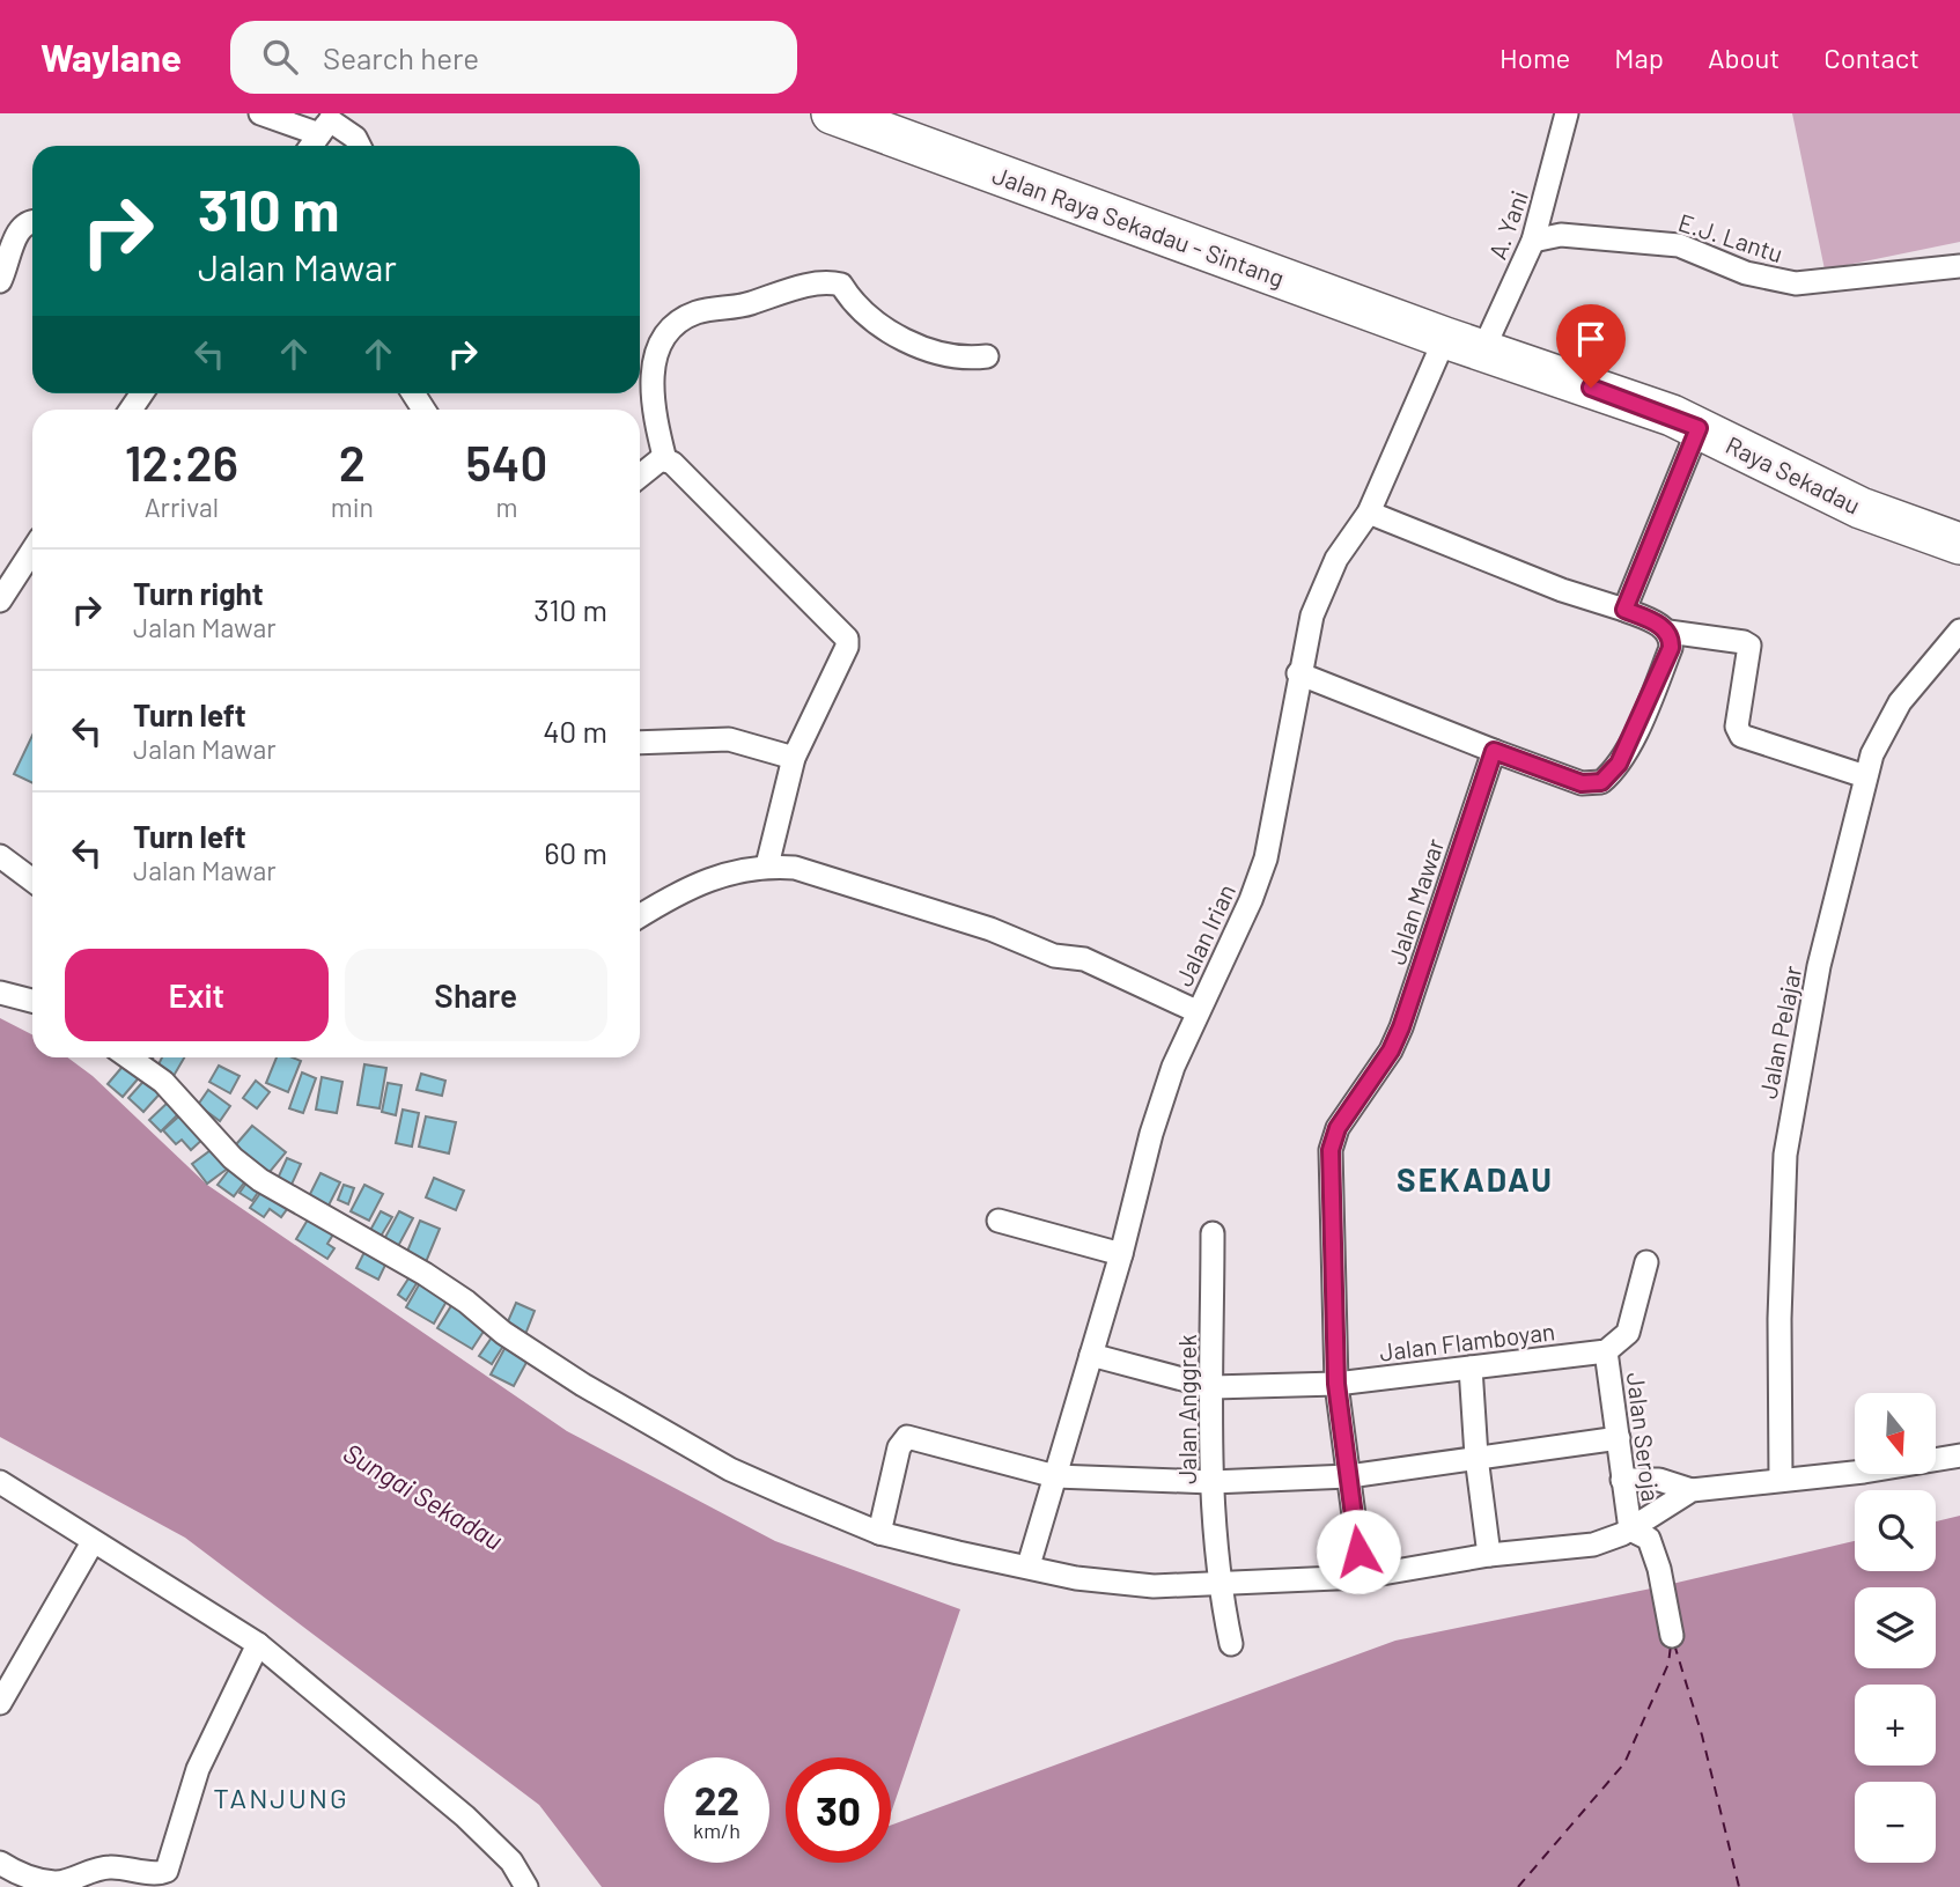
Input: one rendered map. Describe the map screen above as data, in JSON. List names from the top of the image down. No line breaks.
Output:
{"streets":{"highway":["Jalan Raya Sekadau - Sintang","Raya Sekadau"],"street":["A. Yani","E.J. Lantu","Jalan Mawar","Jalan Irian","Jalan Pelajar","Jalan Flamboyan","Jalan Anggrek","Jalan Seroja"]},"crossings":[["A. Yani","E.J. Lantu"],["A. Yani","Raya Sekadau"],["Jalan Raya Sekadau - Sintang","Raya Sekadau"],["Jalan Raya Sekadau - Sintang","Jalan Irian"],["Raya Sekadau","Jalan Irian"],["Jalan Mawar","Jalan Flamboyan"],["Jalan Irian","Jalan Flamboyan"],["Jalan Flamboyan","Jalan Anggrek"],["Jalan Flamboyan","Jalan Seroja"]],"districts":["SEKADAU","TANJUNG"],"water":["Sungai Sekadau"],"north":"bottom","page":{"header":"Waylane","search":"Search here","nav":["Home","Map","About","Contact"],"turn":["310 m","Jalan Mawar"],"eta":["12:26","Arrival","2","min","540","m"],"list":[{"name":"Turn right","note":"Jalan Mawar","value":"310 m"},{"name":"Turn left","note":"Jalan Mawar","value":"40 m"},{"name":"Turn left","note":"Jalan Mawar","value":"60 m"}],"buttons":["Exit","Share"],"map_buttons":["+","−"],"speed":"22 km/h","limit":"30"}}
